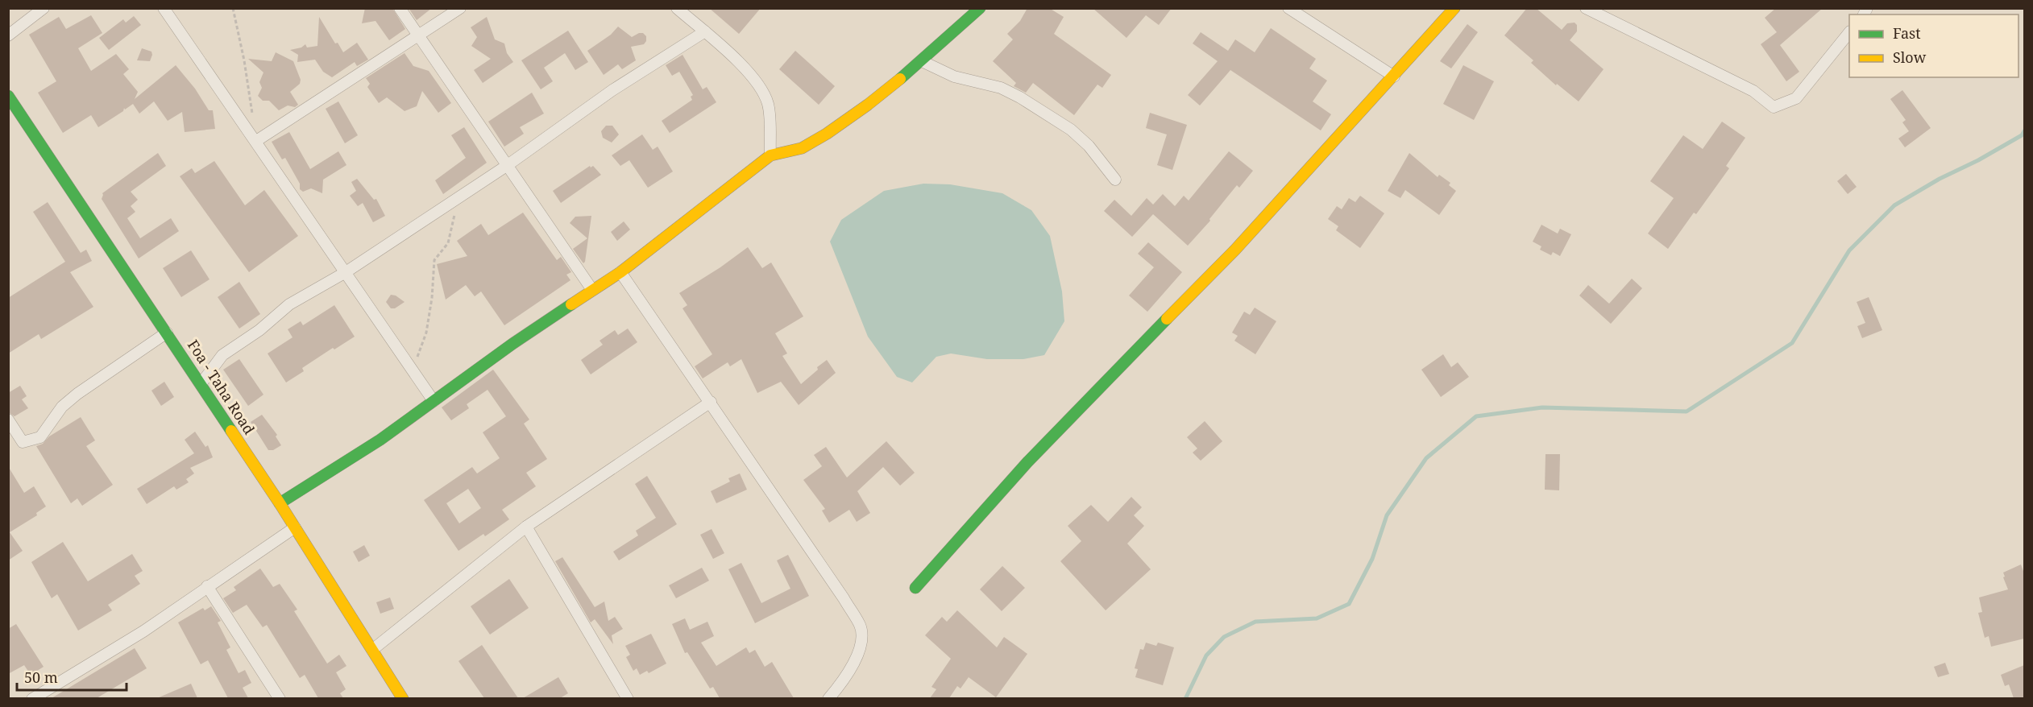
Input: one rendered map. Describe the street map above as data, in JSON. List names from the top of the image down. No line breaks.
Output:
{"streets":{"street":["Foa - Taha Road"]},"legend":["Fast","Slow"],"scale_bar":"50 m"}
